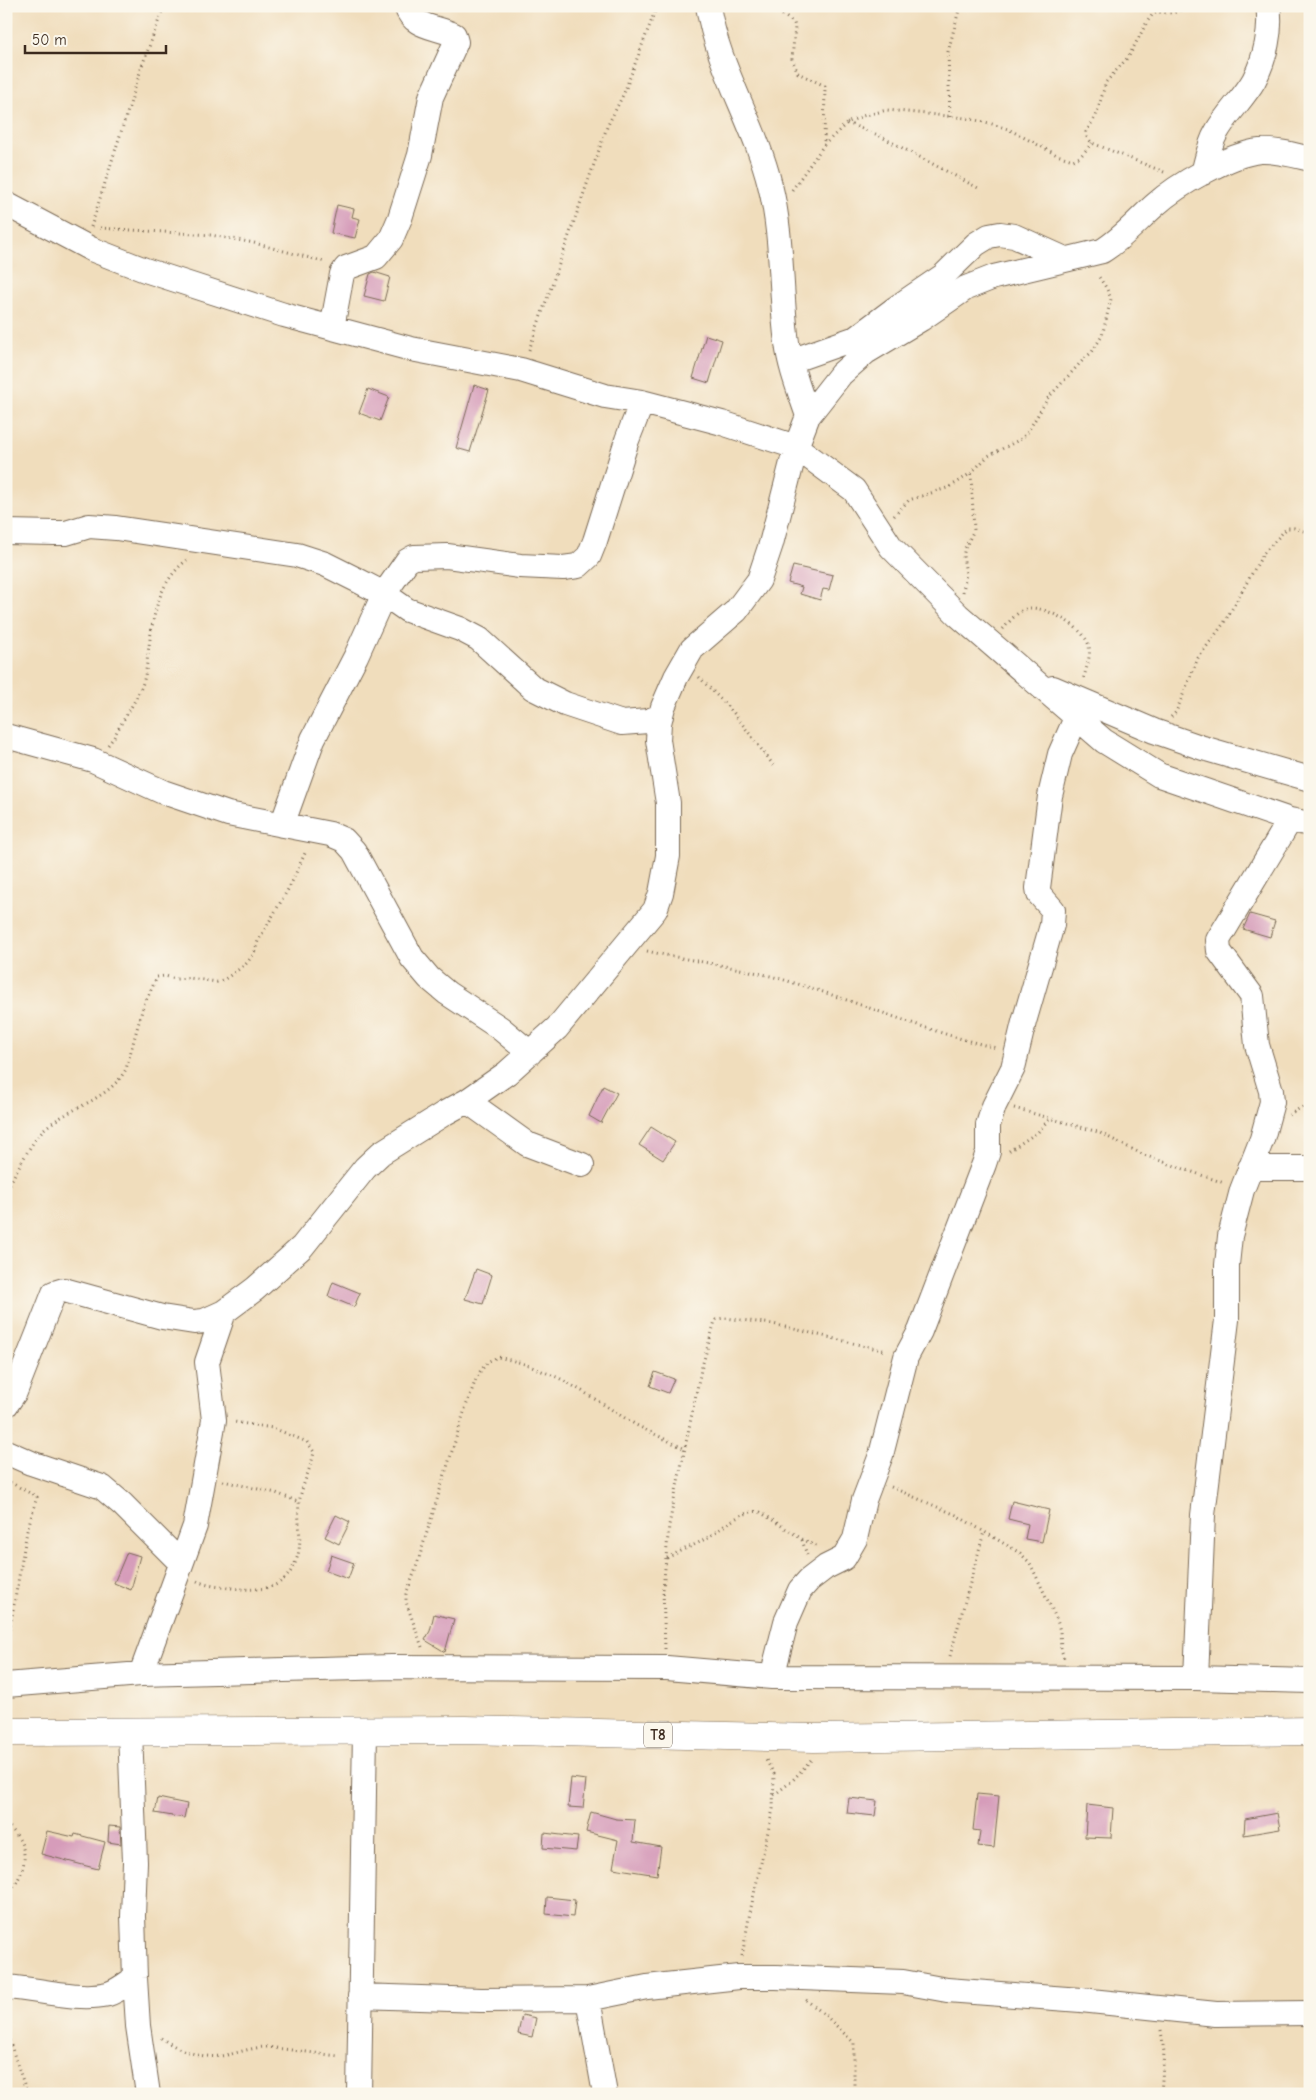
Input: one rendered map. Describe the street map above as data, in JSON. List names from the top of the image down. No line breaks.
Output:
{"streets":{"highway":["T8"]},"scale_bar":"50 m"}
